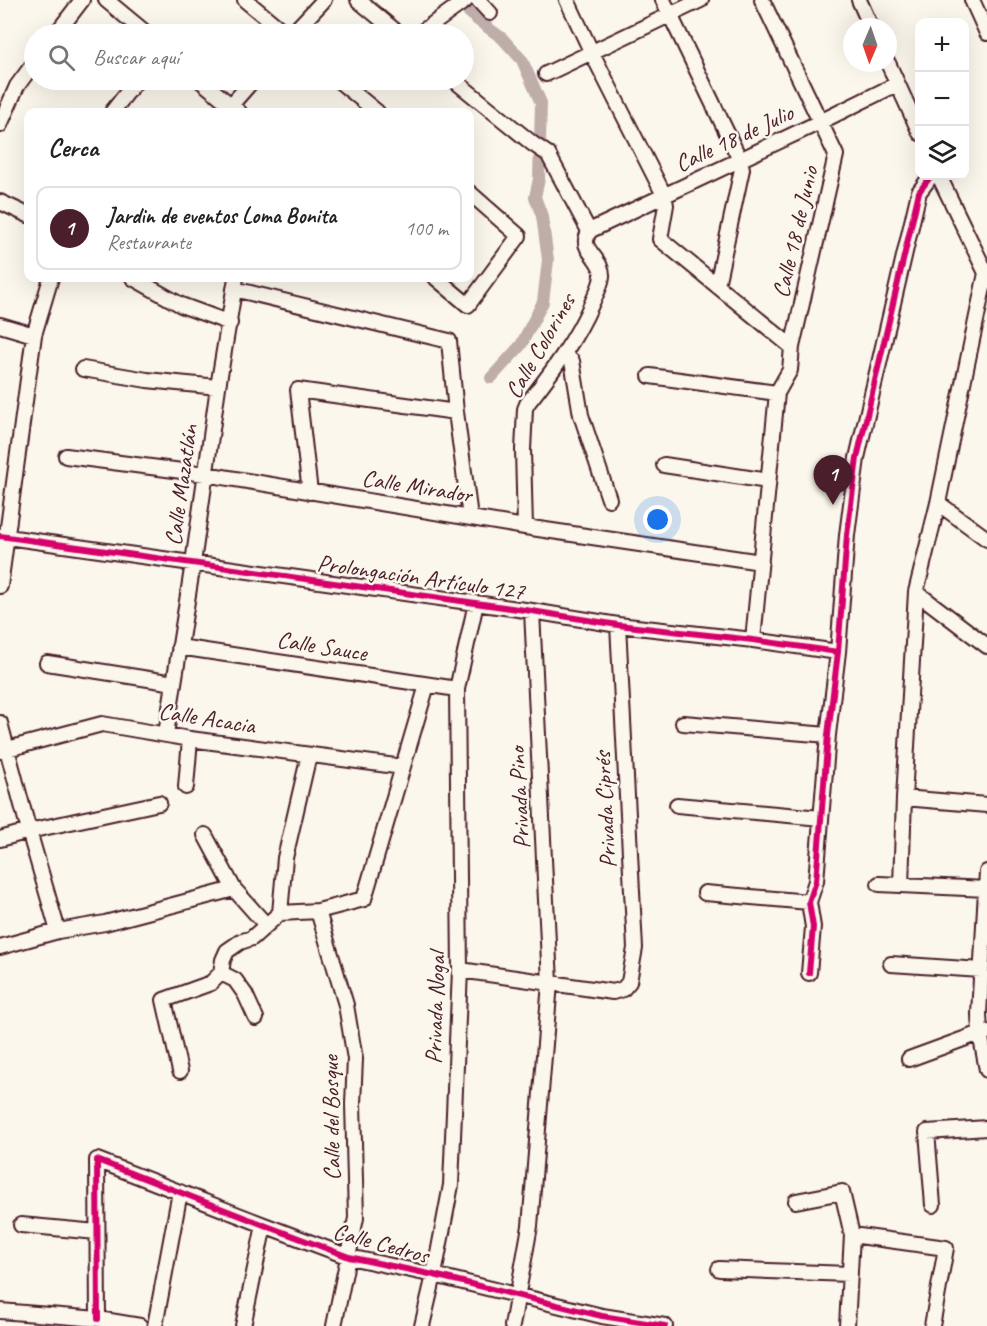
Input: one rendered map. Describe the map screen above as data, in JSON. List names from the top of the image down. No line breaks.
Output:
{"streets":{"street":["Calle 18 de Julio","Calle 18 de Junio","Calle Colorines","Calle Mazatlán","Calle Mirador","Prolongación Artículo 127","Calle Sauce","Calle Acacia","Privada Pino","Privada Ciprés","Privada Nogal","Calle del Bosque","Calle Cedros"]},"crossings":[["Calle 18 de Julio","Calle 18 de Junio"],["Calle 18 de Julio","Calle Colorines"],["Calle Colorines","Calle Mirador"],["Calle Mazatlán","Calle Mirador"],["Calle Mazatlán","Prolongación Artículo 127"],["Calle Mazatlán","Calle Sauce"],["Calle Mazatlán","Calle Acacia"],["Prolongación Artículo 127","Privada Pino"],["Prolongación Artículo 127","Privada Ciprés"],["Prolongación Artículo 127","Privada Nogal"],["Calle Sauce","Privada Nogal"],["Privada Pino","Privada Ciprés"],["Privada Pino","Calle Cedros"],["Privada Nogal","Calle Cedros"],["Calle del Bosque","Calle Cedros"]],"north":"bottom","page":{"map_buttons":["+","−"],"search":"Buscar aquí","heading":"Cerca","list":[{"mark":"1","name":"Jardin de eventos Loma Bonita","note":"Restaurante","value":"100 m"}],"pins":"1"}}
